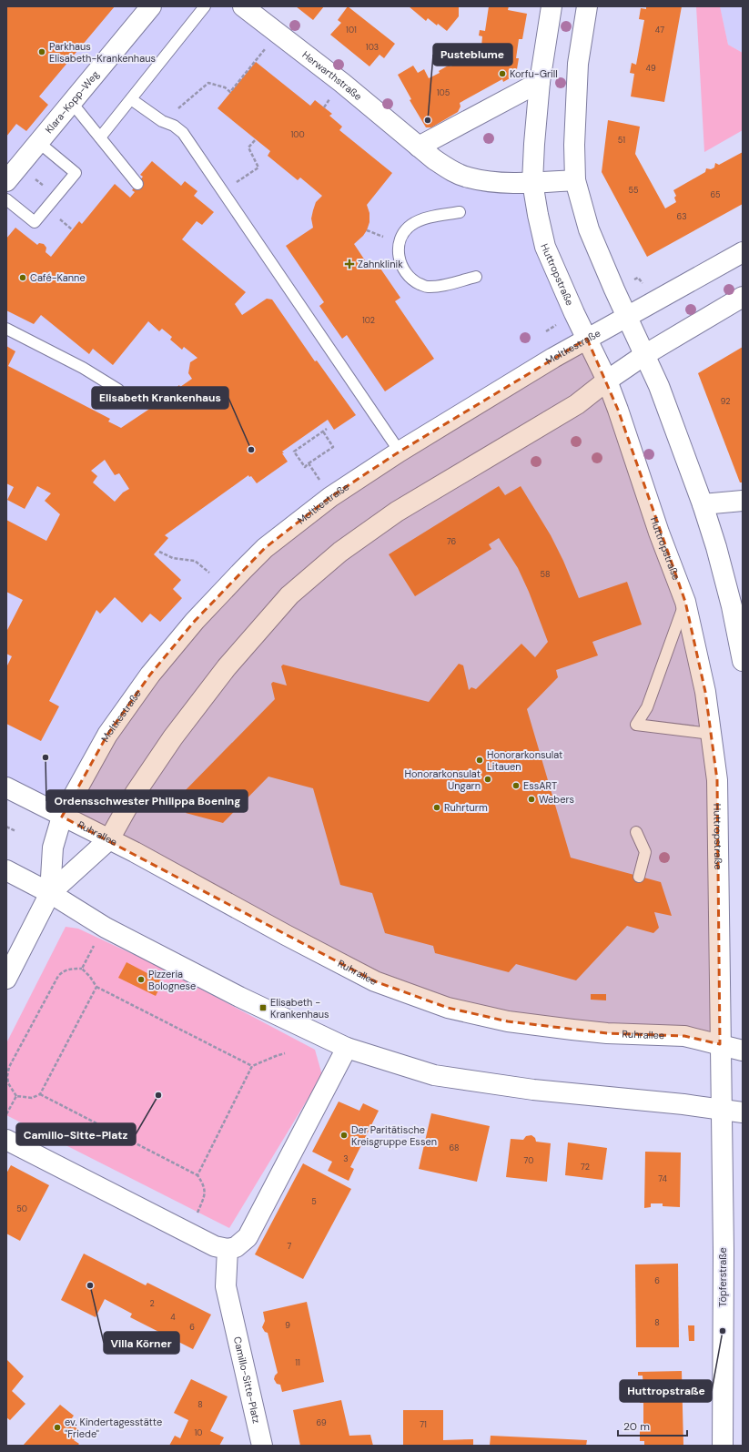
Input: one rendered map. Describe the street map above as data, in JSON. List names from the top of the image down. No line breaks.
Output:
{"streets":{"main road":["Herwarthstraße","Klara-Kopp-Weg","Huttropstraße","Moltkestraße","Ruhrallee","Töpferstraße","Camillo-Sitte-Platz"]},"crossings":[["Herwarthstraße","Huttropstraße"],["Huttropstraße","Moltkestraße"],["Huttropstraße","Ruhrallee"],["Huttropstraße","Töpferstraße"],["Moltkestraße","Ruhrallee"]],"places":{"other":["Parkhaus Elisabeth-Krankenhaus","Korfu-Grill","Pusteblume","Café-Kanne","Elisabeth Krankenhaus","Ordensschwester Philippa Boening","Honorarkonsulat Litauen","Honorarkonsulat Ungarn","EssART","Webers","Ruhrturm","Pizzeria Bolognese","Camillo-Sitte-Platz","Der Paritätische Kreisgruppe Essen","Villa Körner","Huttropstraße","ev. Kindertagesstätte \"Friede\""],"health":["Zahnklinik"],"transit":["Elisabeth - Krankenhaus"]},"house_numbers":["101","47","103","49","105","100","51","55","65","63","102","92","76","58","68","3","70","72","74","5","50","7","6","2","4","8","9","6","11","8","69","71","10"],"scale_bar":"20 m"}
